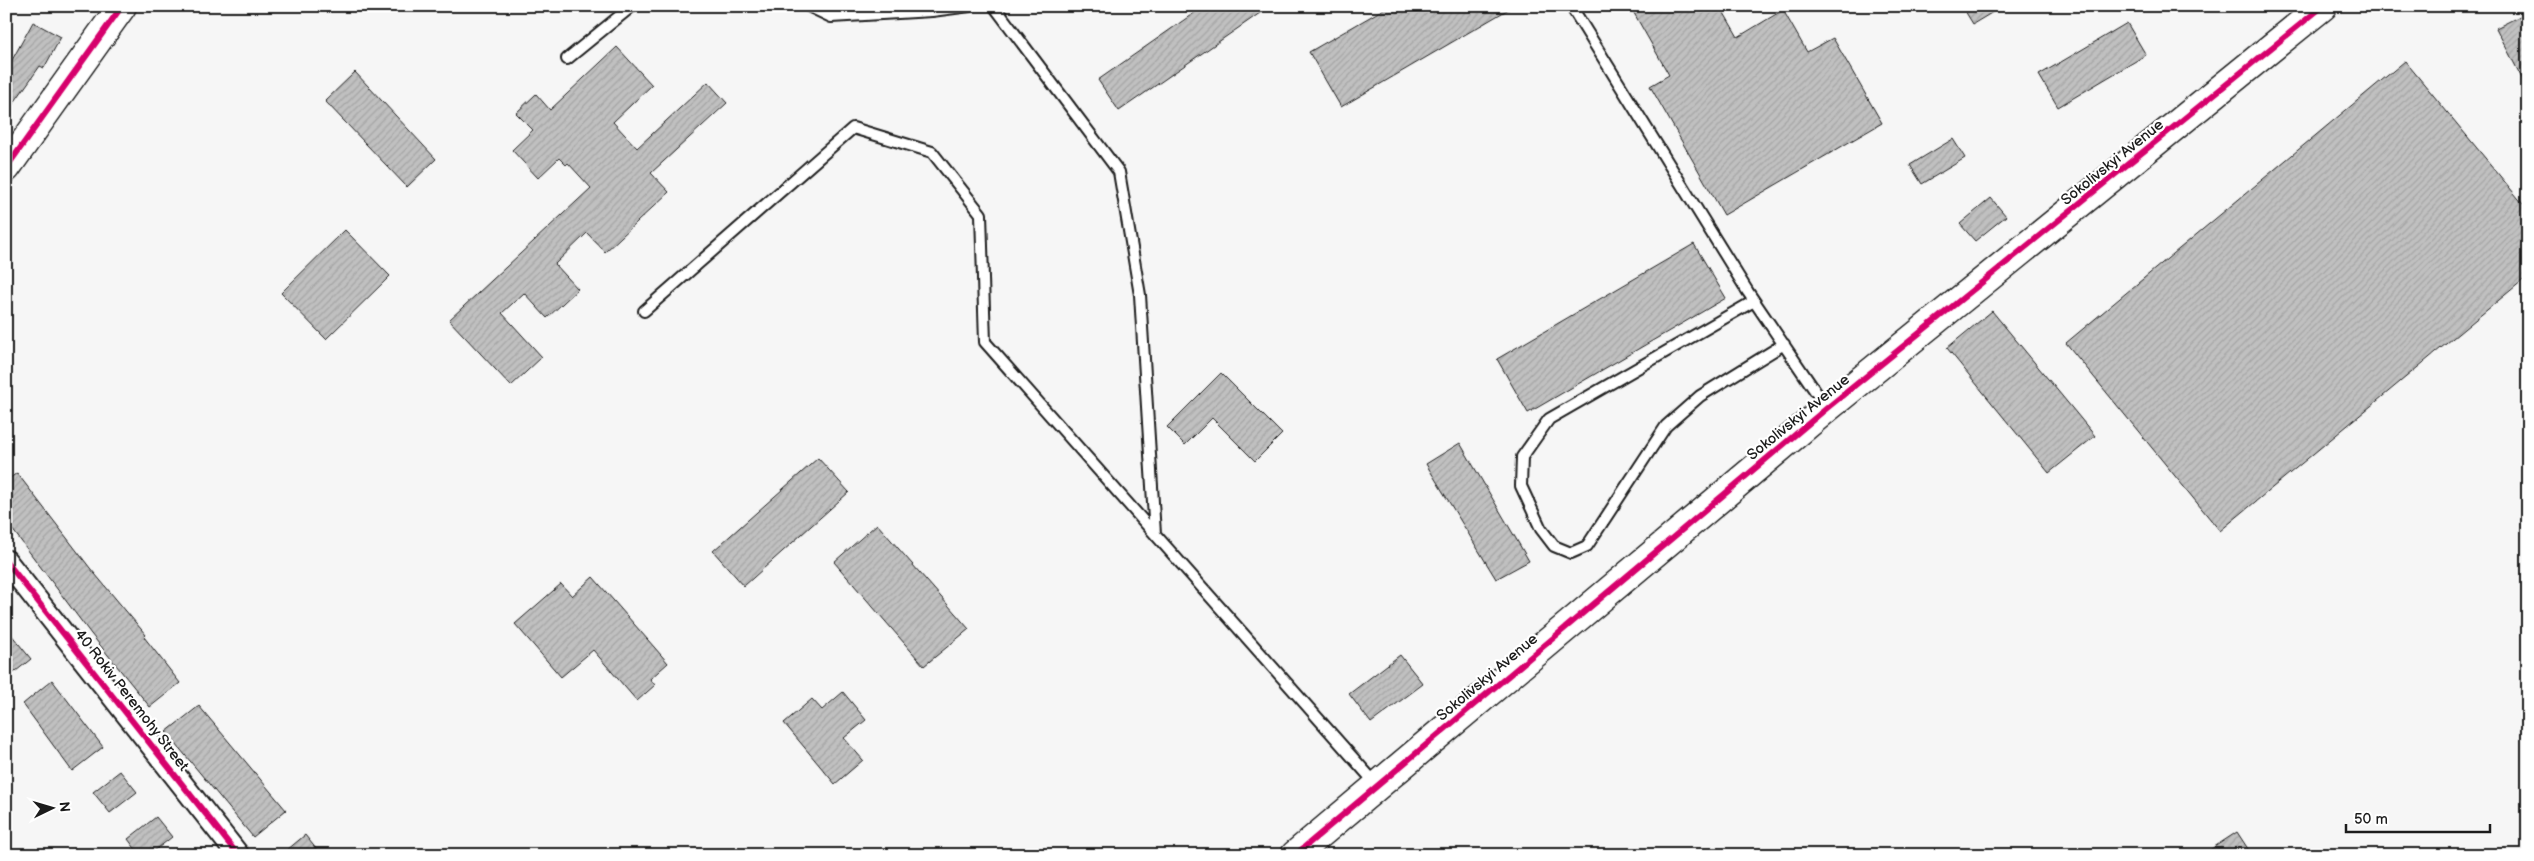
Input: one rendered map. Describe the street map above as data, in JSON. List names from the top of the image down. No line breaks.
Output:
{"streets":{"street":["Sokolivskyi Avenue","40 Rokiv Peremohy Street"]},"scale_bar":"50 m","north":"right"}
